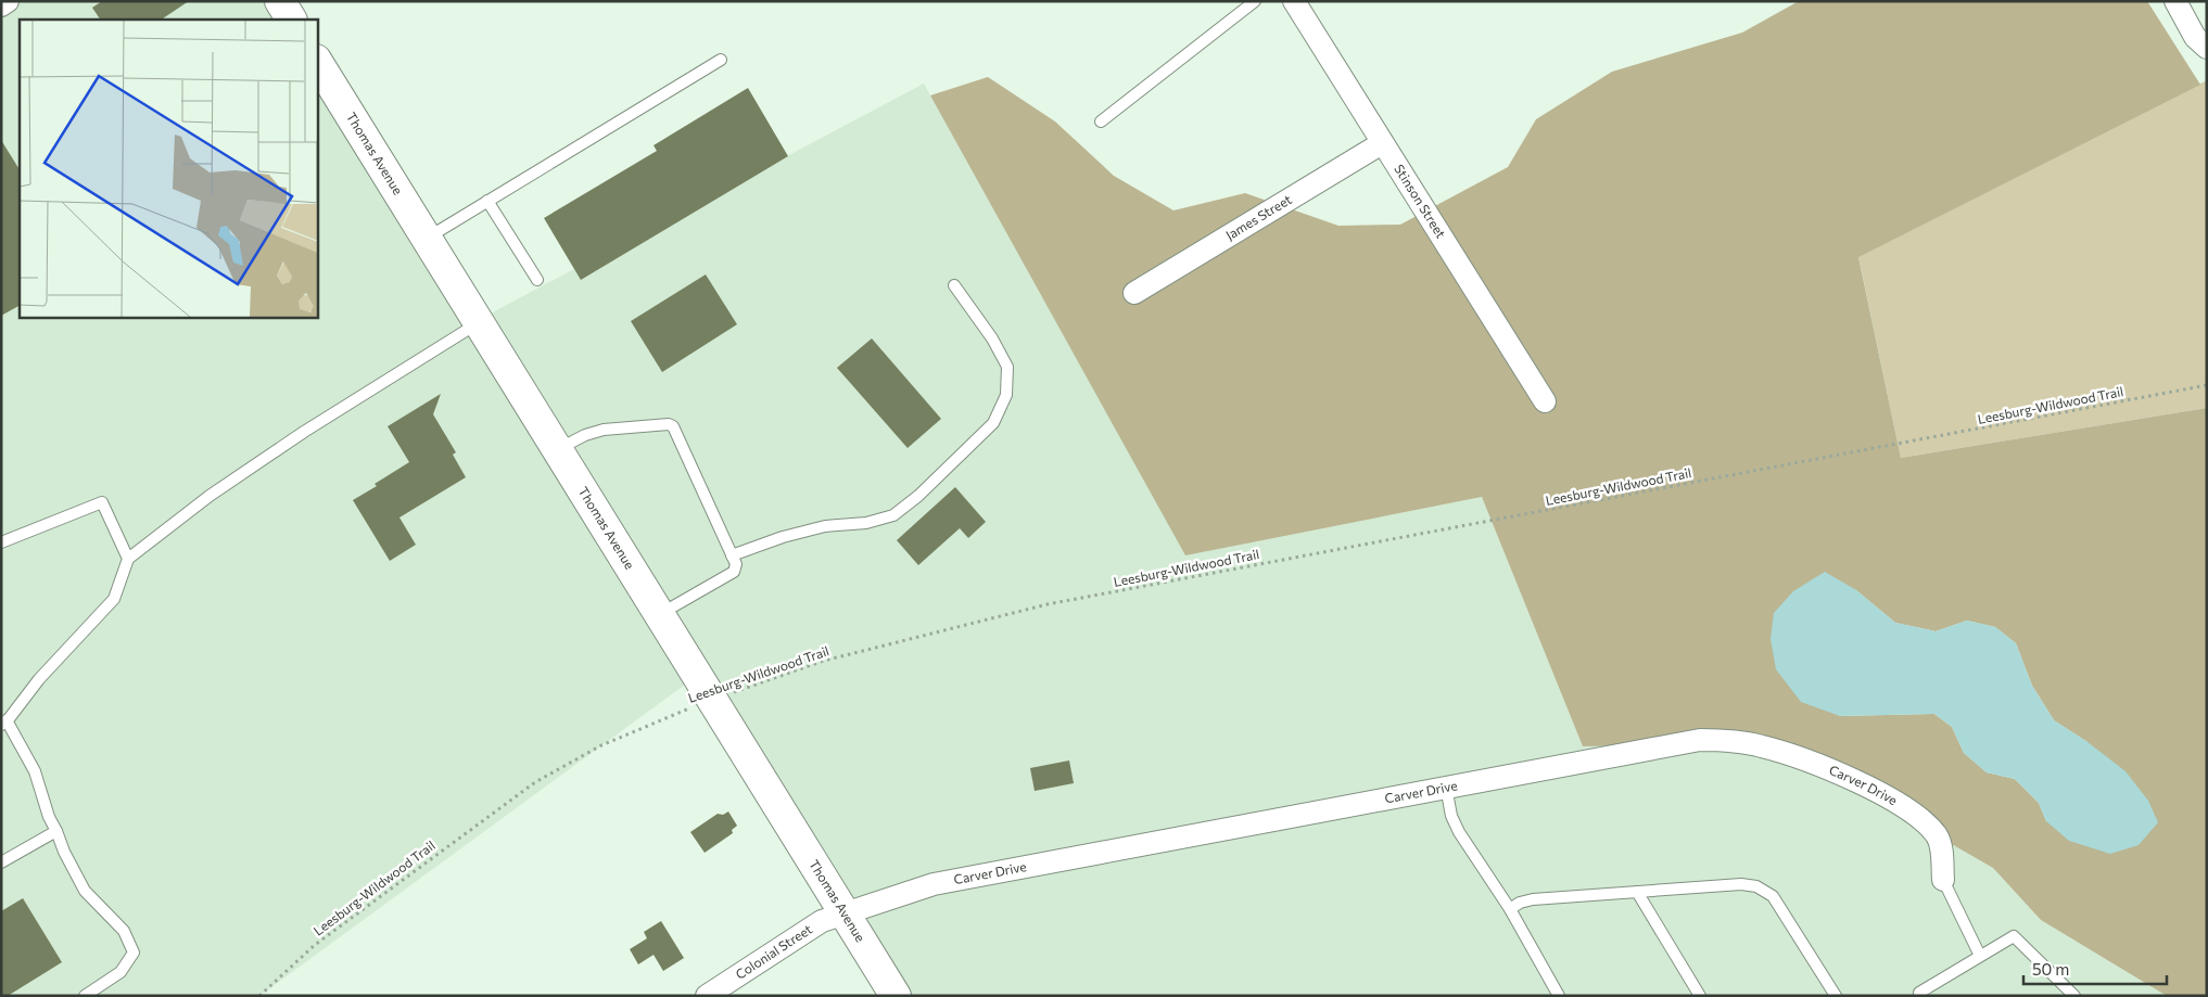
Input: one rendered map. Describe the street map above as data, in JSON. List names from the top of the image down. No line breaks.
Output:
{"streets":{"street":["Thomas Avenue","Stinson Street","James Street","Carver Drive","Colonial Street"],"path":["Leesburg-Wildwood Trail"]},"crossings":[["Thomas Avenue","Leesburg-Wildwood Trail"],["Thomas Avenue","Carver Drive"],["Thomas Avenue","Colonial Street"],["Stinson Street","James Street"],["Carver Drive","Colonial Street"]],"scale_bar":"50 m"}
